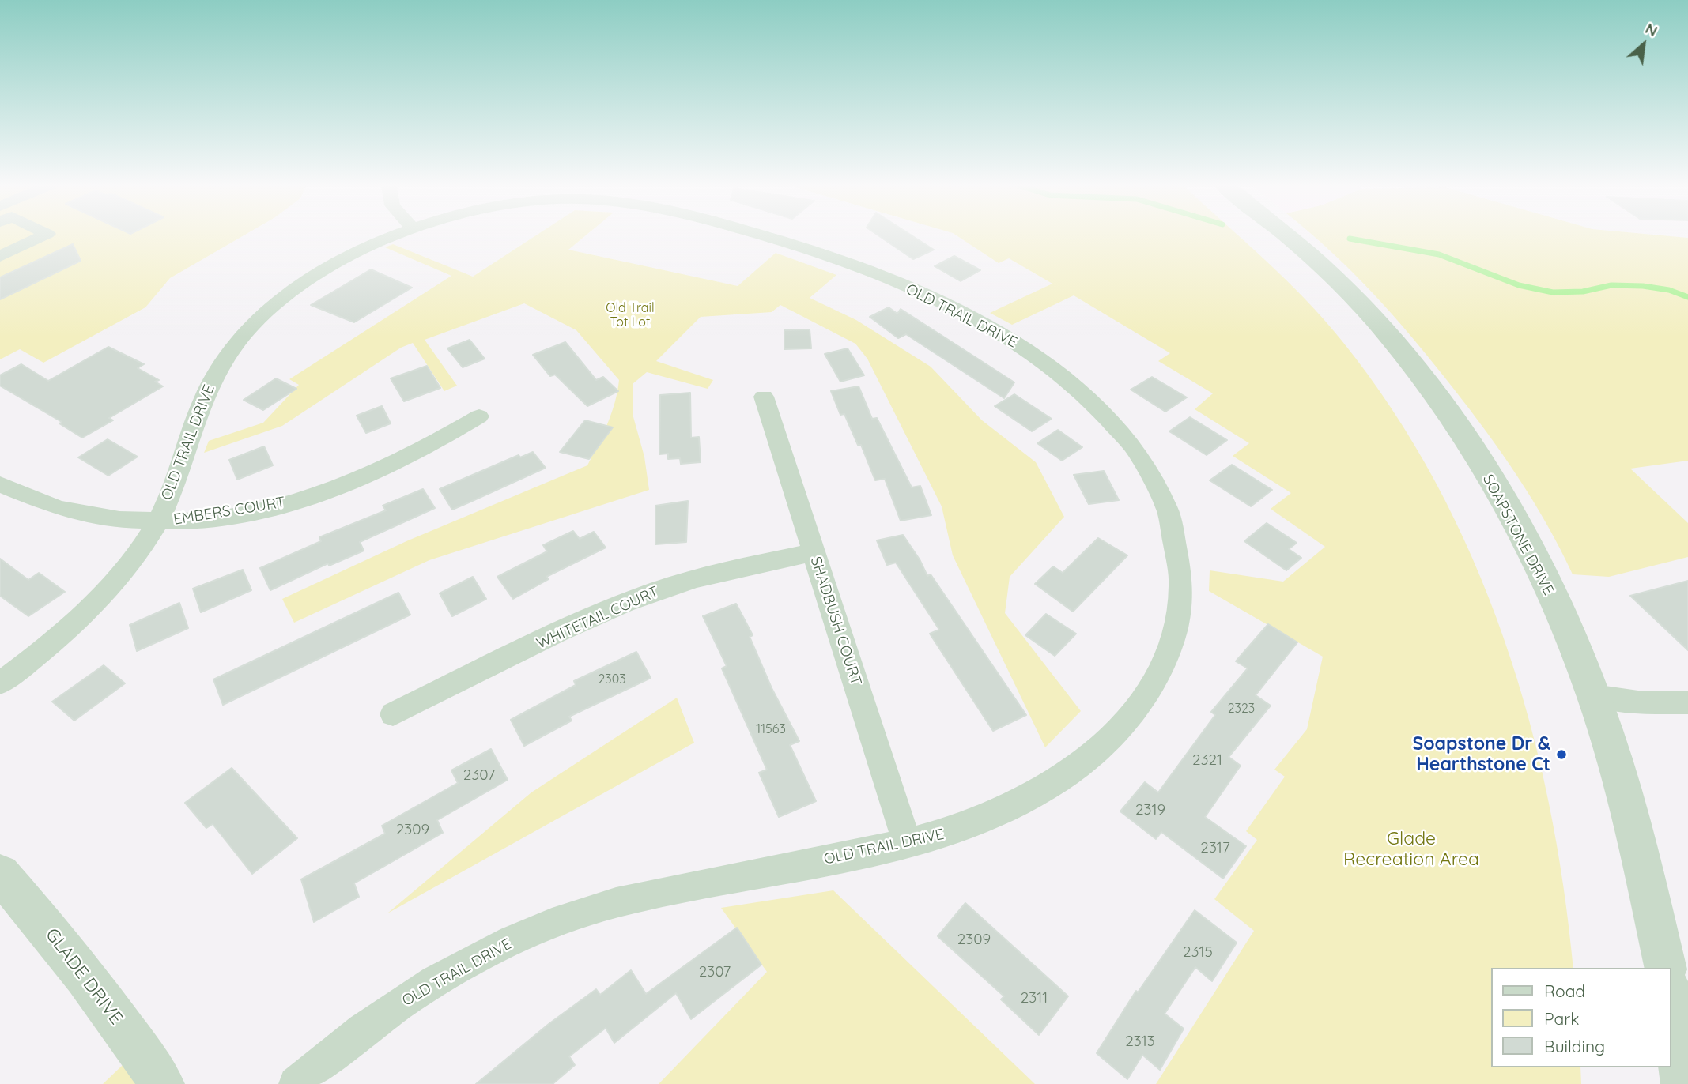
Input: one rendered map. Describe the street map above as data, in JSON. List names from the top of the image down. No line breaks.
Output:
{"streets":{"street":["OLD TRAIL DRIVE","EMBERS COURT","SOAPSTONE DRIVE","WHITETAIL COURT","SHADBUSH COURT","GLADE DRIVE"]},"crossings":[["OLD TRAIL DRIVE","EMBERS COURT"],["OLD TRAIL DRIVE","SHADBUSH COURT"],["WHITETAIL COURT","SHADBUSH COURT"]],"parks":["Old Trail Tot Lot","Glade Recreation Area"],"places":["Soapstone Dr & Hearthstone Ct"],"house_numbers":["2303","2323","11563","2321","2307","2319","2309","2317","2309","2315","2307","2311","2313"],"legend":["Road","Park","Building"],"north":"top right"}
